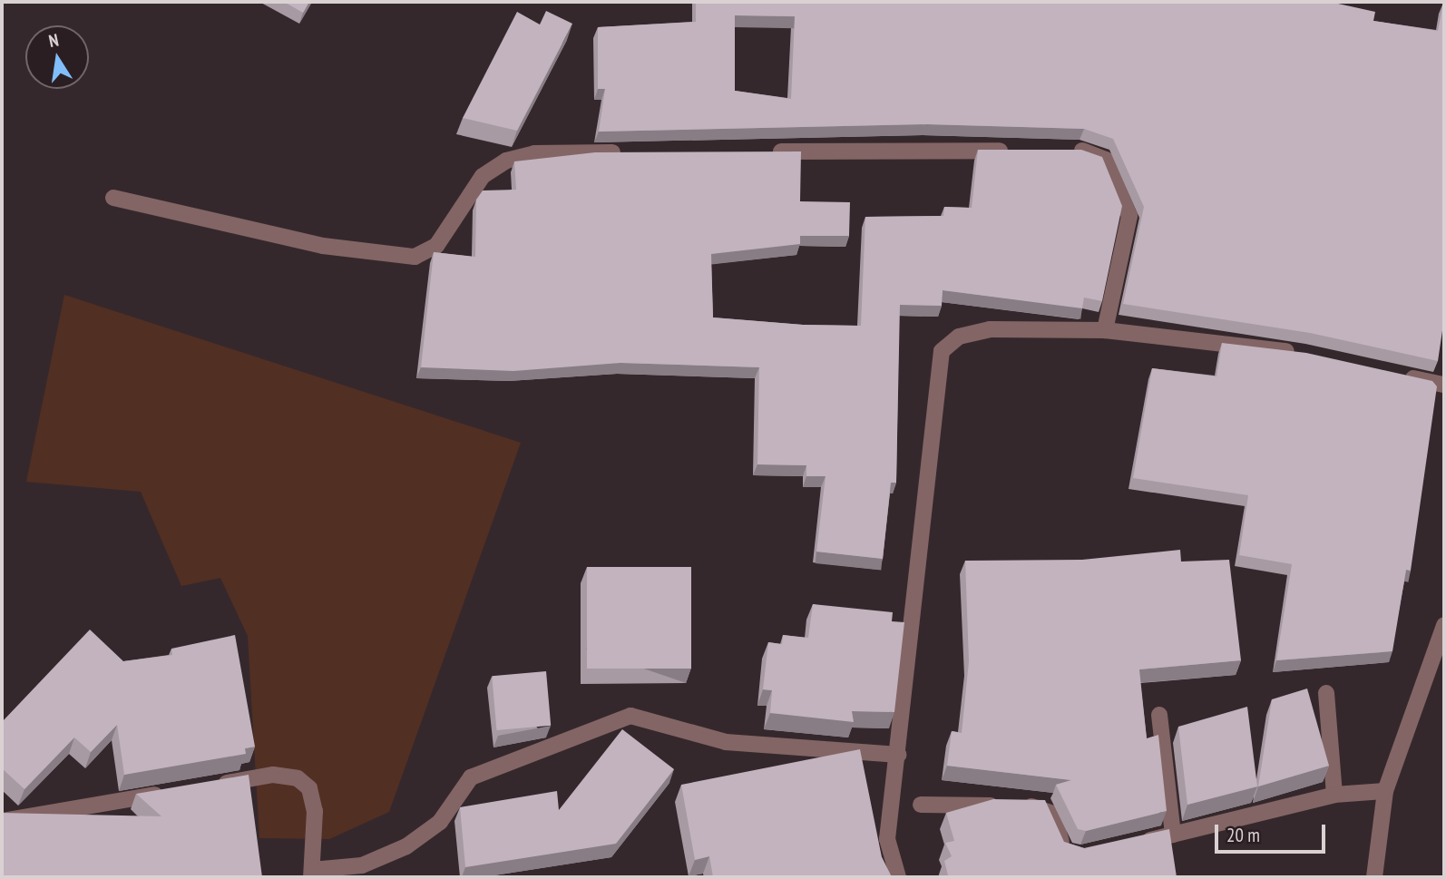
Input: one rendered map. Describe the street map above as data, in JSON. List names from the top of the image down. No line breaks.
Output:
{"scale_bar":"20 m","north":"top"}
